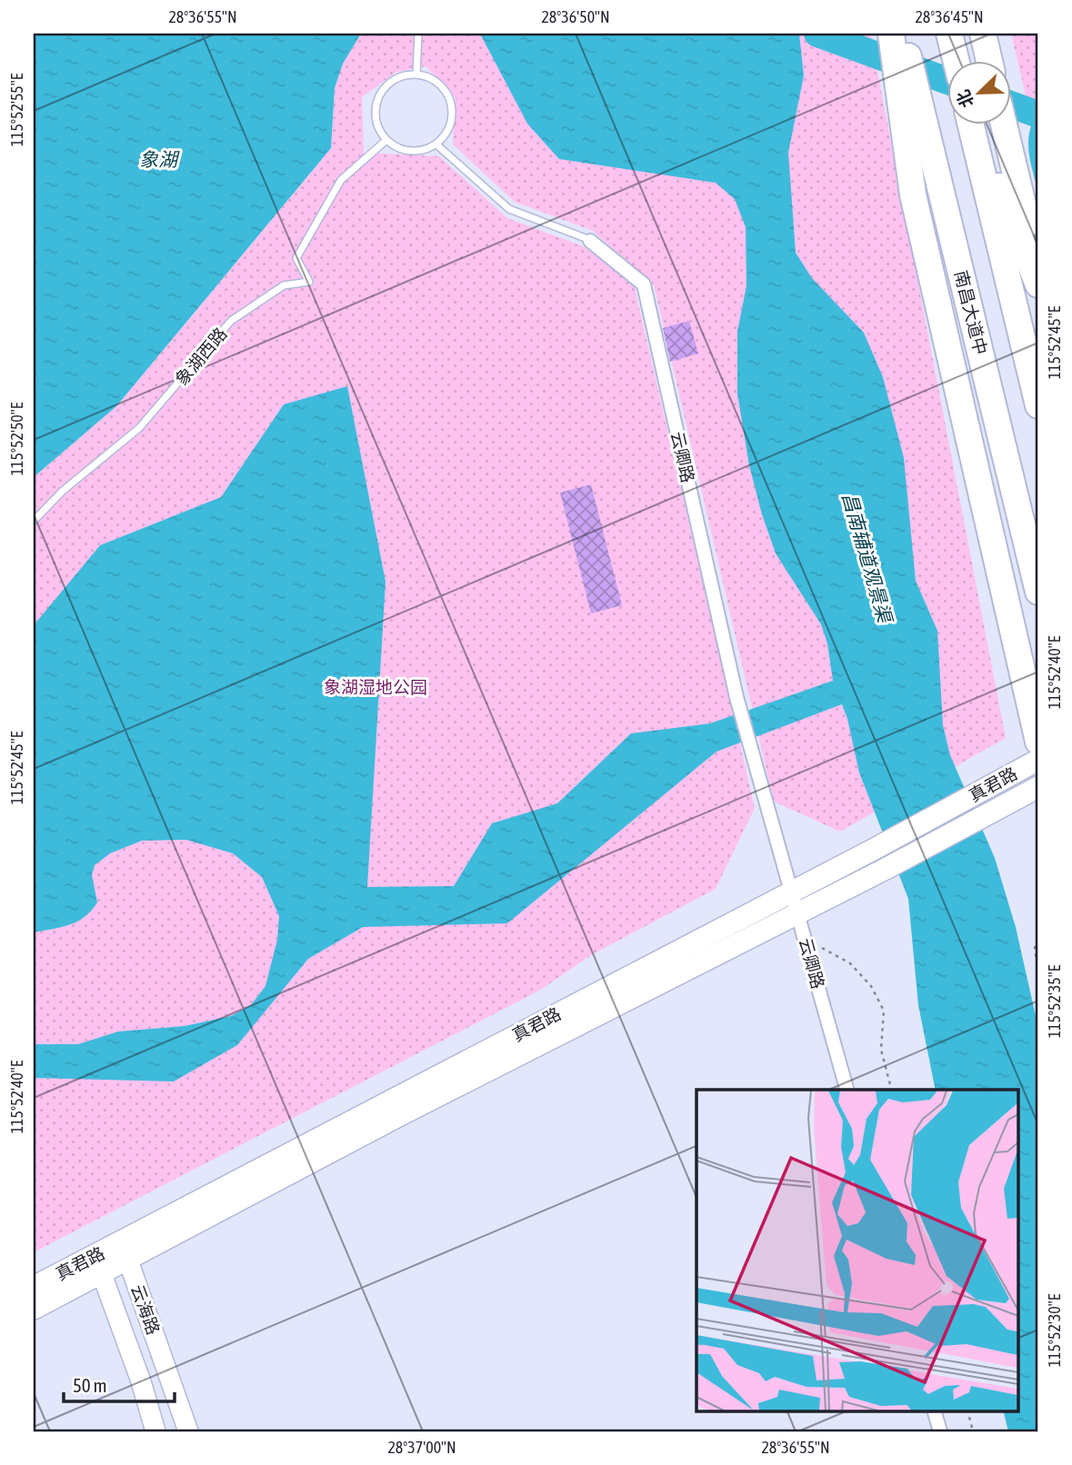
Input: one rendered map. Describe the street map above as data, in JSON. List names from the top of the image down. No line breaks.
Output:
{"streets":{"highway":["南昌大道中"],"main road":["真君路"],"street":["云卿路","云海路"],"lane":["象湖西路"]},"crossings":[["云卿路","真君路"],["真君路","云海路"]],"water":["象湖","昌南辅道观景渠"],"parks":["象湖湿地公园"],"scale_bar":"50 m","north":"bottom left","coordinates":["28°36'55\"N","28°36'50\"N","28°36'45\"N","115°52'55\"E","115°52'45\"E","115°52'50\"E","115°52'40\"E","115°52'35\"E","115°52'30\"E","28°37'00\"N"]}
